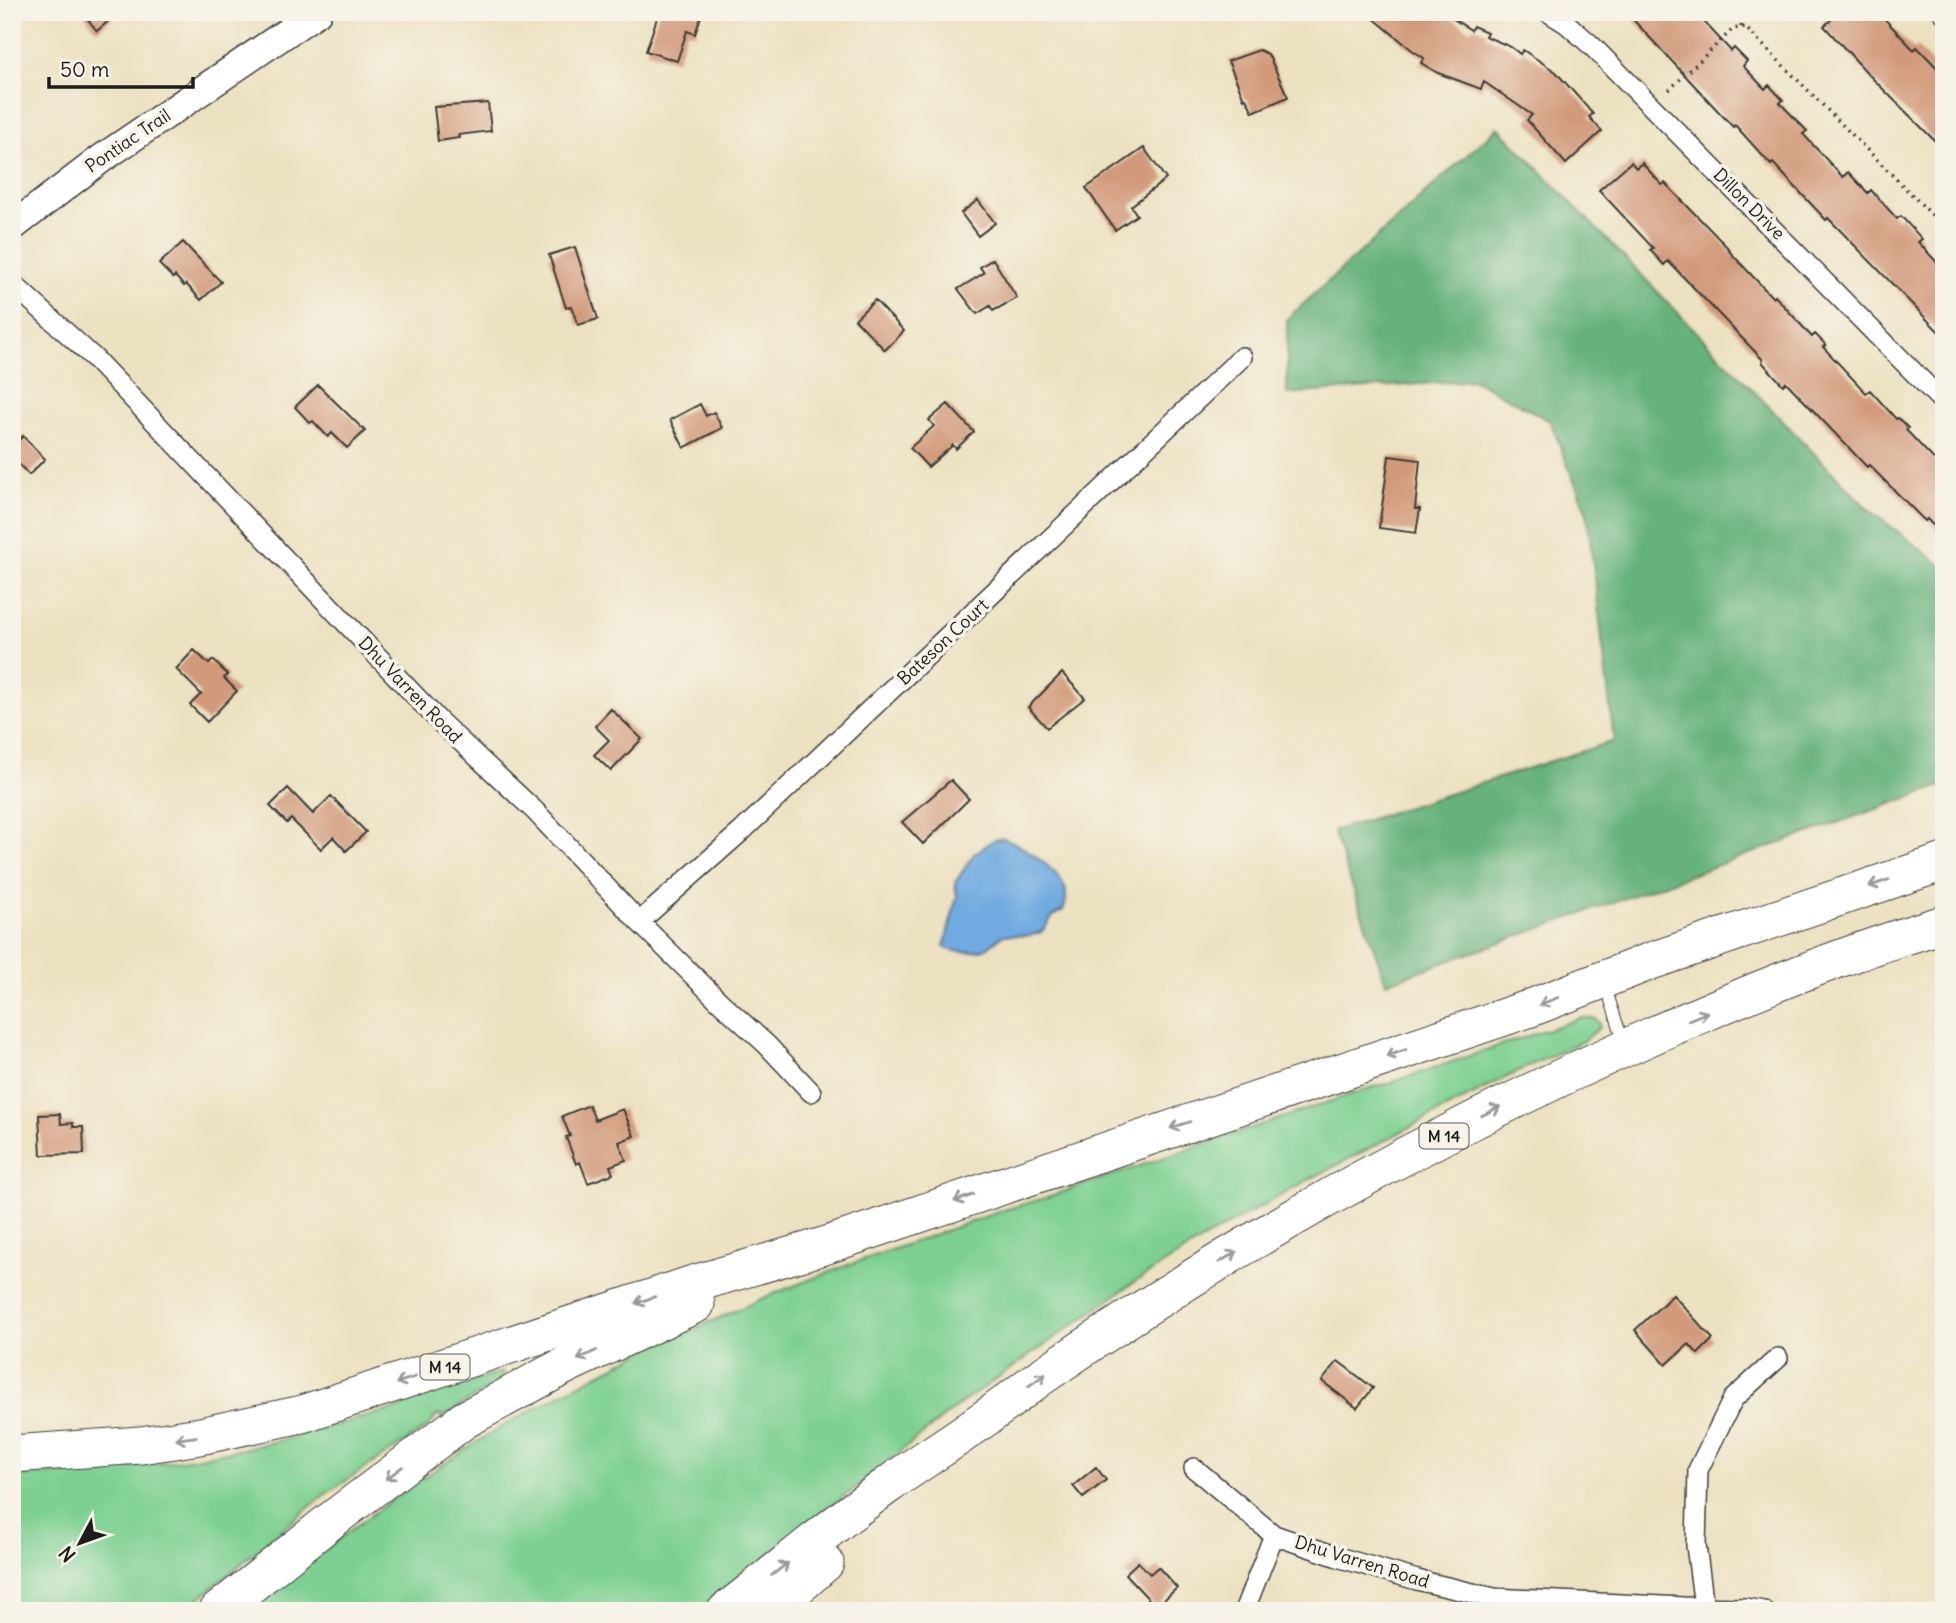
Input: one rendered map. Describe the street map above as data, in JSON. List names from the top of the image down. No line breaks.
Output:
{"streets":{"highway":["M 14"],"main road":["Pontiac Trail"],"street":["Dillon Drive","Bateson Court","Dhu Varren Road"]},"crossings":[["Bateson Court","Dhu Varren Road"]],"scale_bar":"50 m","north":"bottom left"}
